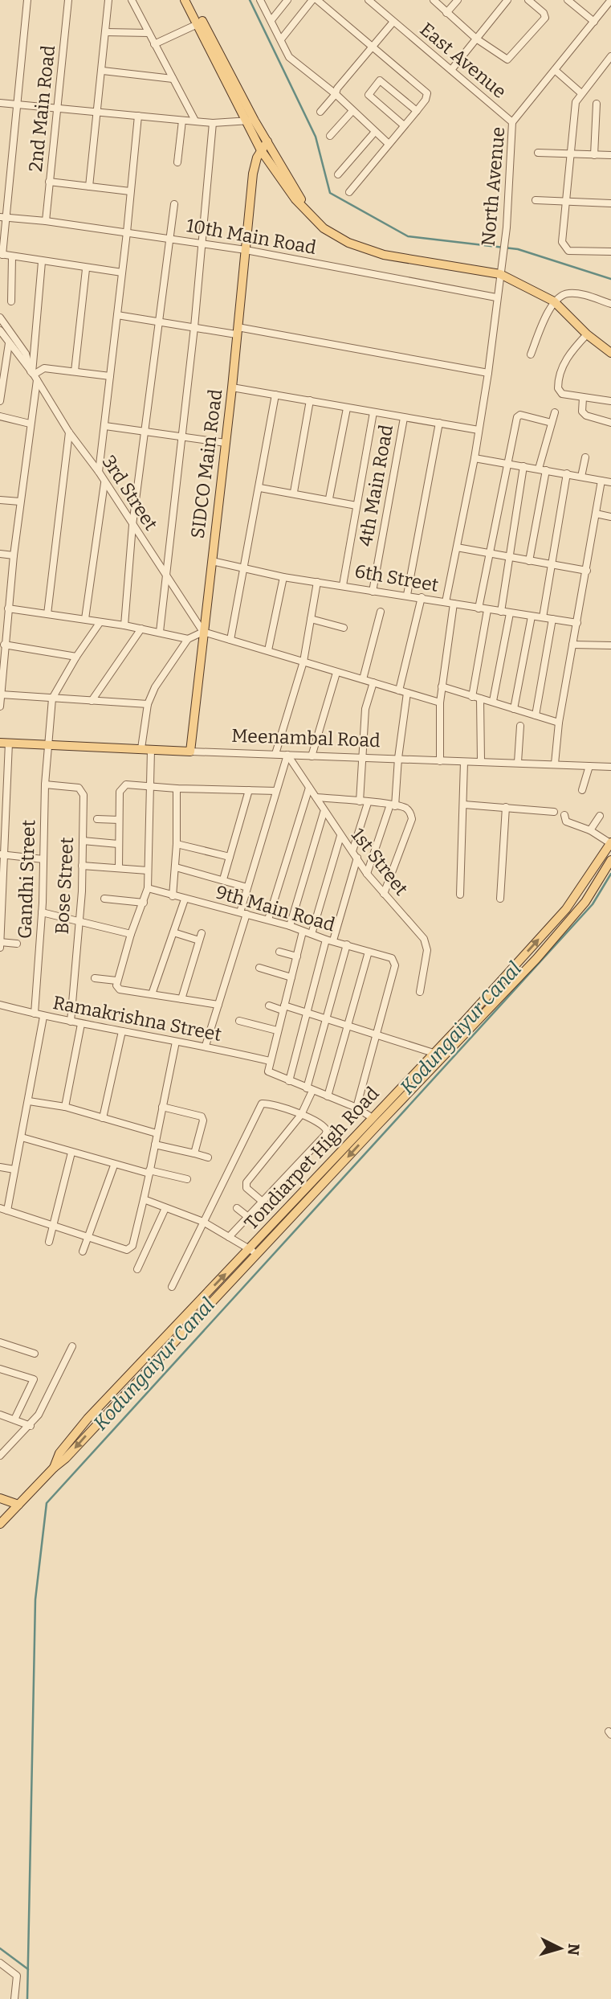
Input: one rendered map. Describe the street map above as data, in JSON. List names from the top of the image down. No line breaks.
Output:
{"streets":{"main road":["SIDCO Main Road","Meenambal Road","Tondiarpet High Road"],"street":["East Avenue","2nd Main Road","North Avenue","10th Main Road","4th Main Road","3rd Street","6th Street","1st Street","Gandhi Street","Bose Street","9th Main Road","Ramakrishna Street"]},"crossings":[["East Avenue","North Avenue"],["2nd Main Road","10th Main Road"],["North Avenue","10th Main Road"],["North Avenue","6th Street"],["10th Main Road","SIDCO Main Road"],["SIDCO Main Road","3rd Street"],["SIDCO Main Road","6th Street"],["SIDCO Main Road","Meenambal Road"],["4th Main Road","6th Street"],["Meenambal Road","1st Street"],["Meenambal Road","Gandhi Street"],["Gandhi Street","Bose Street"],["Gandhi Street","Ramakrishna Street"],["Bose Street","Ramakrishna Street"]],"water":["Kodungaiyur Canal"],"north":"right"}
